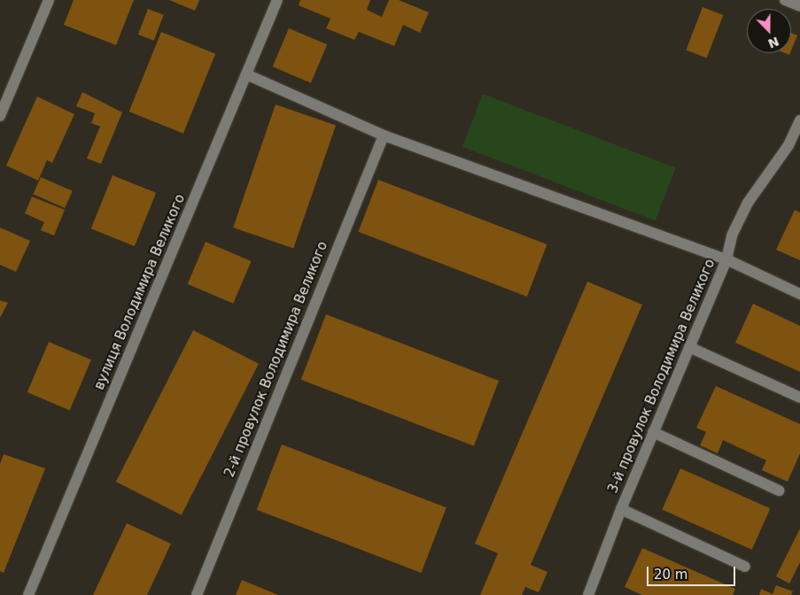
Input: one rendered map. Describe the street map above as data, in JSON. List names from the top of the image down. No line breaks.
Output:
{"streets":{"street":["вулиця Володимира Великого","2-й провулок Володимира Великого","3-й провулок Володимира Великого"]},"scale_bar":"20 m","north":"bottom"}
